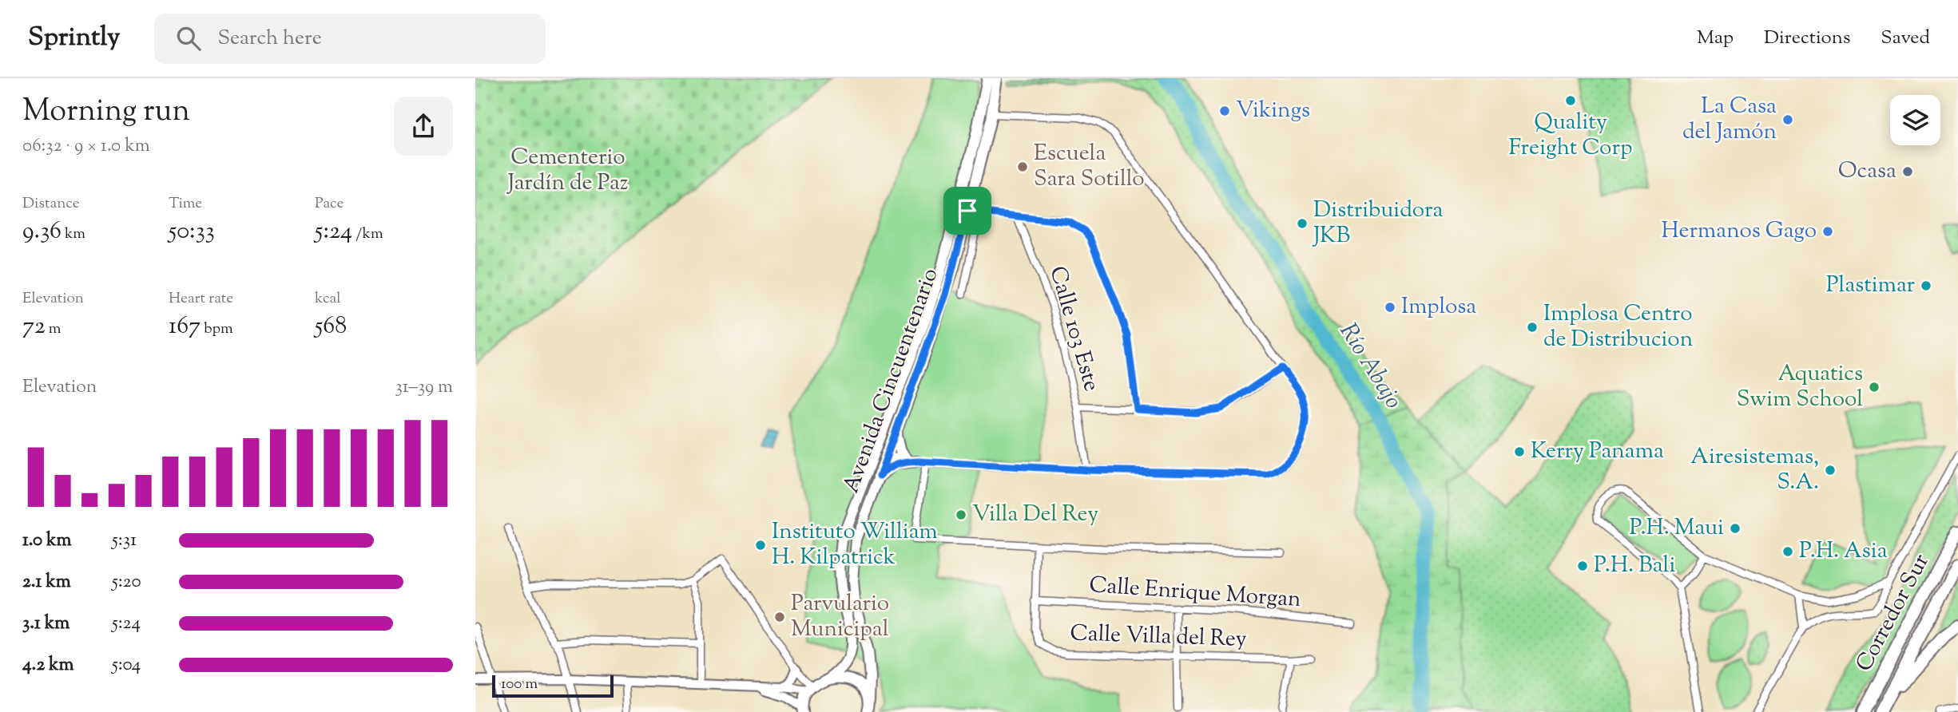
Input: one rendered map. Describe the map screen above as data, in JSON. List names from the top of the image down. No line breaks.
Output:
{"streets":{"highway":["Corredor Sur"],"main road":["Avenida Cincuentenario"],"street":["Calle 103 Este","Calle Enrique Morgan","Calle Villa del Rey"]},"crossings":[["Calle Enrique Morgan","Calle Villa del Rey"]],"water":["Río Abajo"],"parks":["Cementerio Jardín de Paz"],"places":["Quality Freight Corp","Vikings","La Casa del Jamón","Escuela Sara Sotillo","Ocasa","Distribuidora JKB","Hermanos Gago","Plastimar","Implosa","Implosa Centro de Distribucion","Aquatics Swim School","Kerry Panama","Airesistemas, S.A.","Villa Del Rey","P.H. Maui","Instituto William H. Kilpatrick","P.H. Asia","P.H. Bali","Parvulario Municipal"],"scale_bar":"100 m","page":{"header":"Sprintly","search":"Search here","nav":["Map","Directions","Saved"],"heading":["Morning run","06:32 · 9 × 1.0 km"],"stats":[["Distance","9.36 km"],["Time","50:33"],["Pace","5:24 /km"],["Elevation","72 m"],["Heart rate","167 bpm"],["kcal","568"]],"chart":["Elevation","31–39 m"],"list":[{"name":"1.0 km","note":"5:31"},{"name":"2.1 km","note":"5:20"},{"name":"3.1 km","note":"5:24"},{"name":"4.2 km","note":"5:04"}],"scale":"100 m"}}
